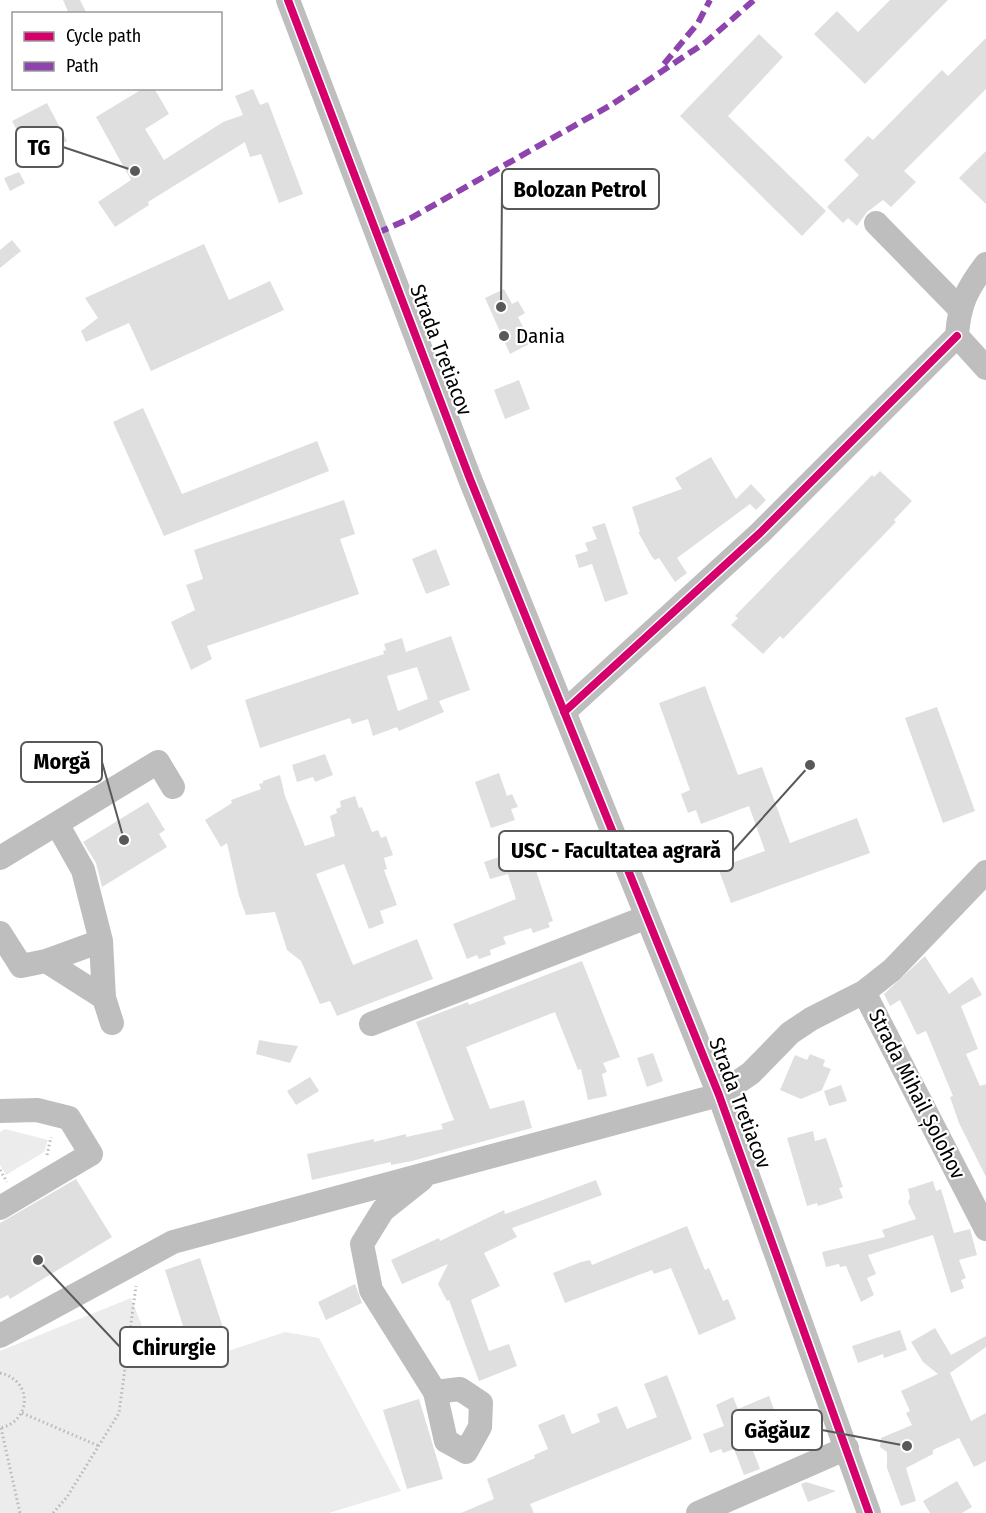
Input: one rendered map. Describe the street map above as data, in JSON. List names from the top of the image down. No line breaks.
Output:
{"streets":{"street":["Strada Tretiacov","Strada Mihail Șolohov"]},"places":["TG","Bolozan Petrol","Dania","USC - Facultatea agrară","Morgă","Chirurgie","Găgăuz"],"legend":["Cycle path","Path"]}
